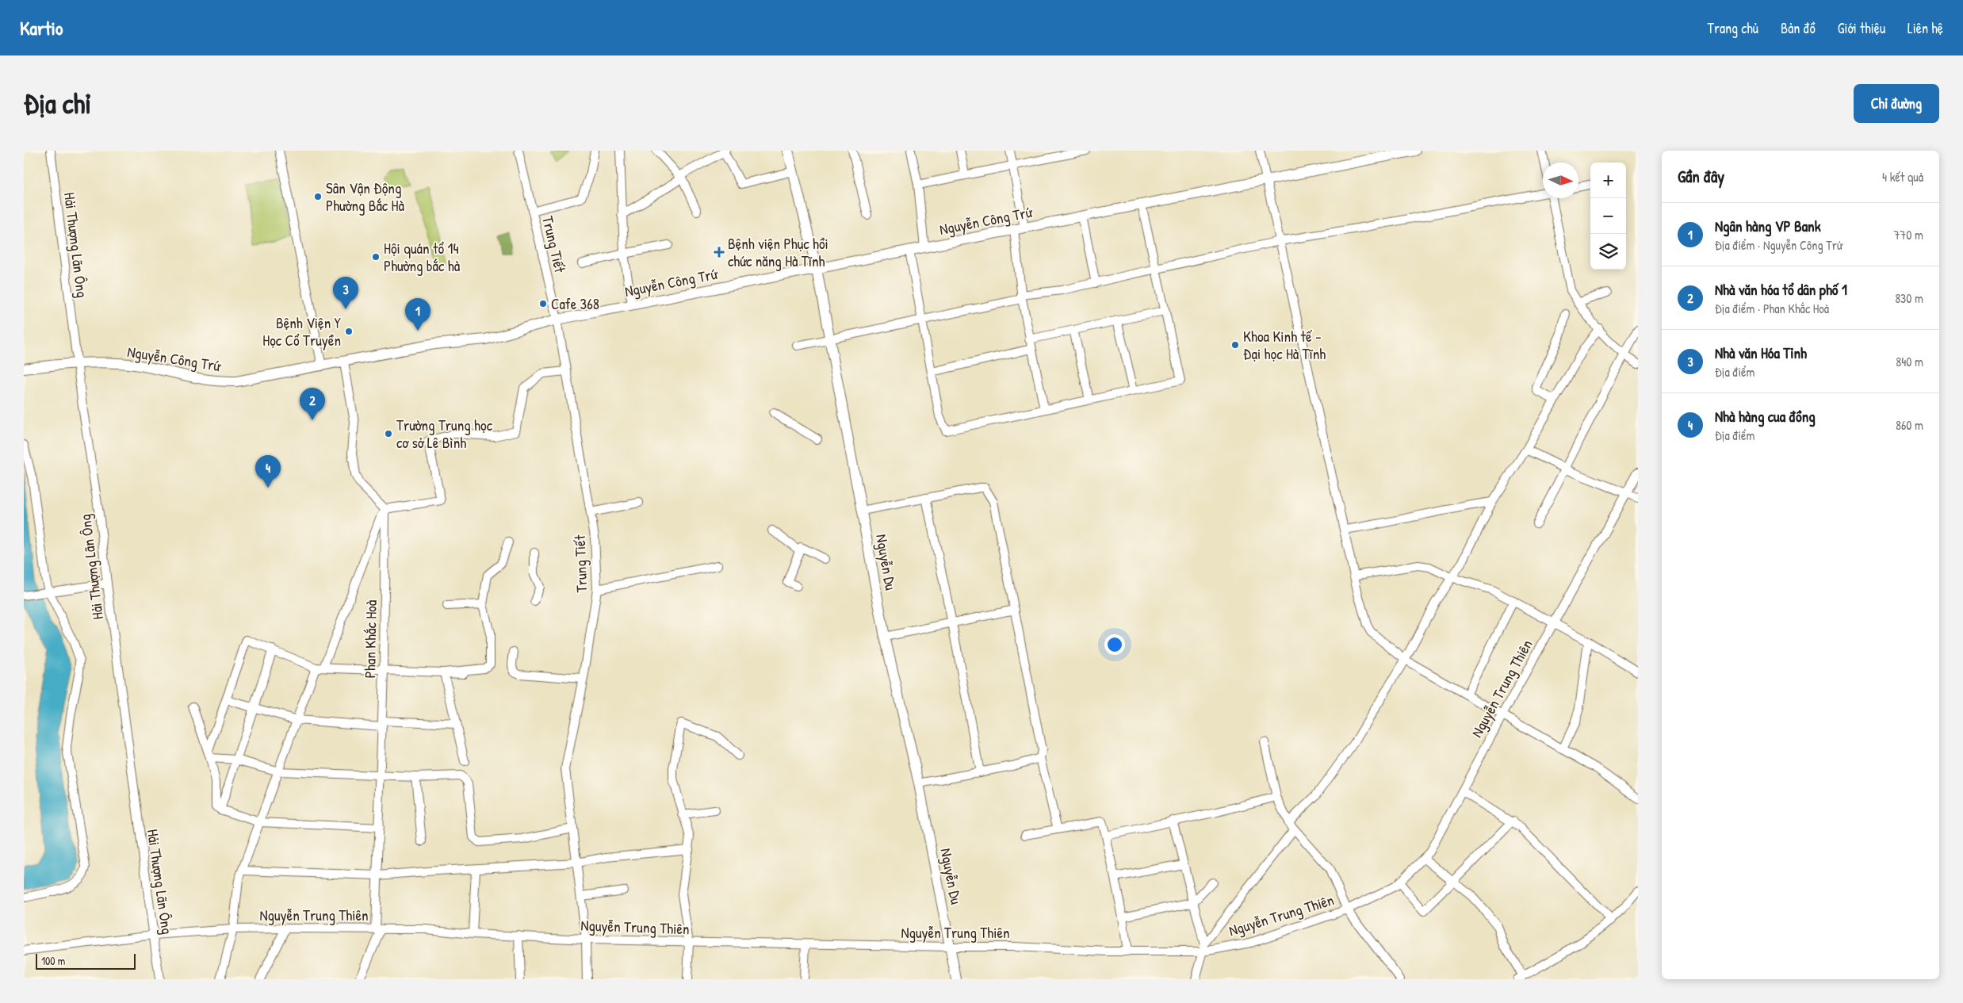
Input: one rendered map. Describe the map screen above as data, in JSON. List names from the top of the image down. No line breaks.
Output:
{"streets":{"main road":["Nguyễn Công Trứ","Nguyễn Du"],"street":["Trung Tiết","Hải Thượng Lãn Ông","Phan Khắc Hoà","Nguyễn Trung Thiên"]},"crossings":[["Nguyễn Công Trứ","Trung Tiết"],["Nguyễn Công Trứ","Hải Thượng Lãn Ông"],["Nguyễn Công Trứ","Nguyễn Du"],["Trung Tiết","Nguyễn Trung Thiên"],["Hải Thượng Lãn Ông","Nguyễn Trung Thiên"],["Nguyễn Du","Nguyễn Trung Thiên"],["Phan Khắc Hoà","Nguyễn Trung Thiên"]],"places":{"other":["Sân Vận Động Phường Bắc Hà","Hội quán tổ 14 Phường bắc hà","Cafe 368","Bệnh Viện Y Học Cổ Truyền","Khoa Kinh tế - Đại học Hà Tĩnh","Trường Trung học cơ sở Lê Bình"],"health":["Bệnh viện Phục hồi chức năng Hà Tĩnh"]},"scale_bar":"100 m","north":"right","page":{"header":"Kartio","nav":["Trang chủ","Bản đồ","Giới thiệu","Liên hệ"],"buttons":"Chỉ đường","title":"Địa chỉ","heading":["Gần đây","4 kết quả"],"map_buttons":["+","−"],"list":[{"mark":"1","name":"Ngân hàng VP Bank","note":"Địa điểm · Nguyễn Công Trứ","value":"770 m"},{"mark":"2","name":"Nhà văn hóa tổ dân phố 1","note":"Địa điểm · Phan Khắc Hoà","value":"830 m"},{"mark":"3","name":"Nhà văn Hóa Tỉnh","note":"Địa điểm","value":"840 m"},{"mark":"4","name":"Nhà hàng cua đồng","note":"Địa điểm","value":"860 m"}],"pins":["3","1","2","4"],"scale":"100 m"}}
